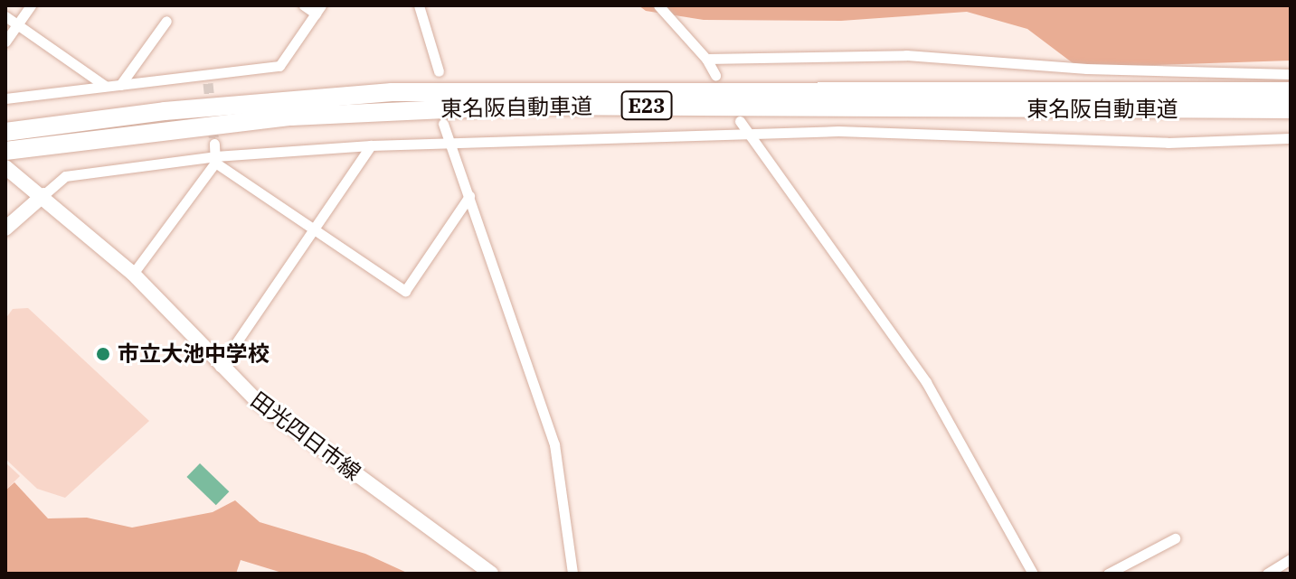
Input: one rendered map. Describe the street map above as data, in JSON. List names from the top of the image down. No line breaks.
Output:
{"streets":{"highway":["E23","東名阪自動車道"],"main road":["田光四日市線"]},"places":["市立大池中学校"]}
